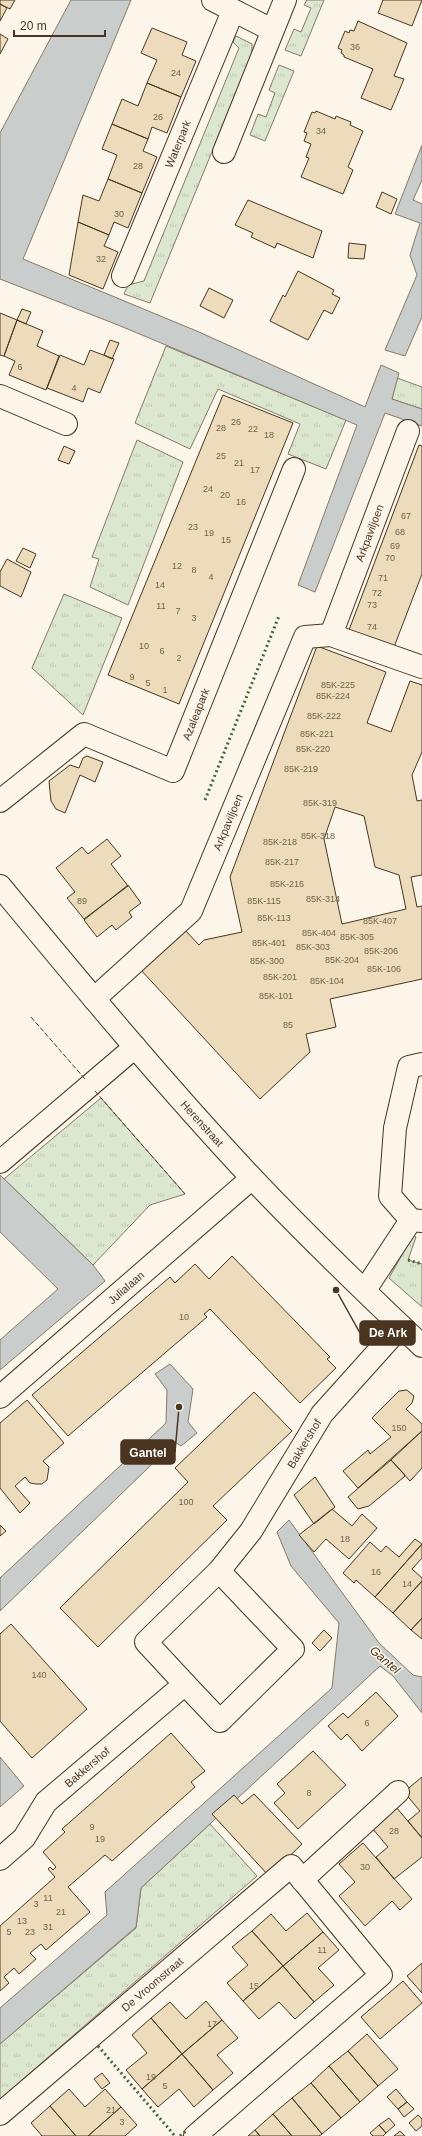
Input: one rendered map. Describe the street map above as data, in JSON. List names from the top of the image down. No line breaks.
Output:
{"streets":{"street":["Waterpark","Arkpaviljoen","Azaleapark","Herenstraat","Julialaan","Bakkershof","De Vroomstraat"]},"crossings":[["Arkpaviljoen","Herenstraat"],["Herenstraat","Julialaan"],["Herenstraat","Bakkershof"]],"water":["Gantel"],"places":["De Ark","Gantel"],"house_numbers":["36","24","26","34","28","30","32","6","4","26","28","22","18","25","21","17","24","20","16","67","23","68","19","15","69","70","12","8","4","71","14","72","73","11","7","3","74","10","6","2","9","5","85K-225","1","85K-224","85K-222","85K-221","85K-220","85K-219","85K-319","85K-318","85K-218","85K-217","85K-216","85K-314","89","85K-115","85K-113","85K-407","85K-404","85K-305","85K-401","85K-303","85K-206","85K-204","85K-300","85K-106","85K-201","85K-104","85K-101","85","10","150","100","18","16","14","140","6","8","9","28","19","30","11","3","21","13","31","5","23","11","15","17","19","5","21","3"],"scale_bar":"20 m"}
